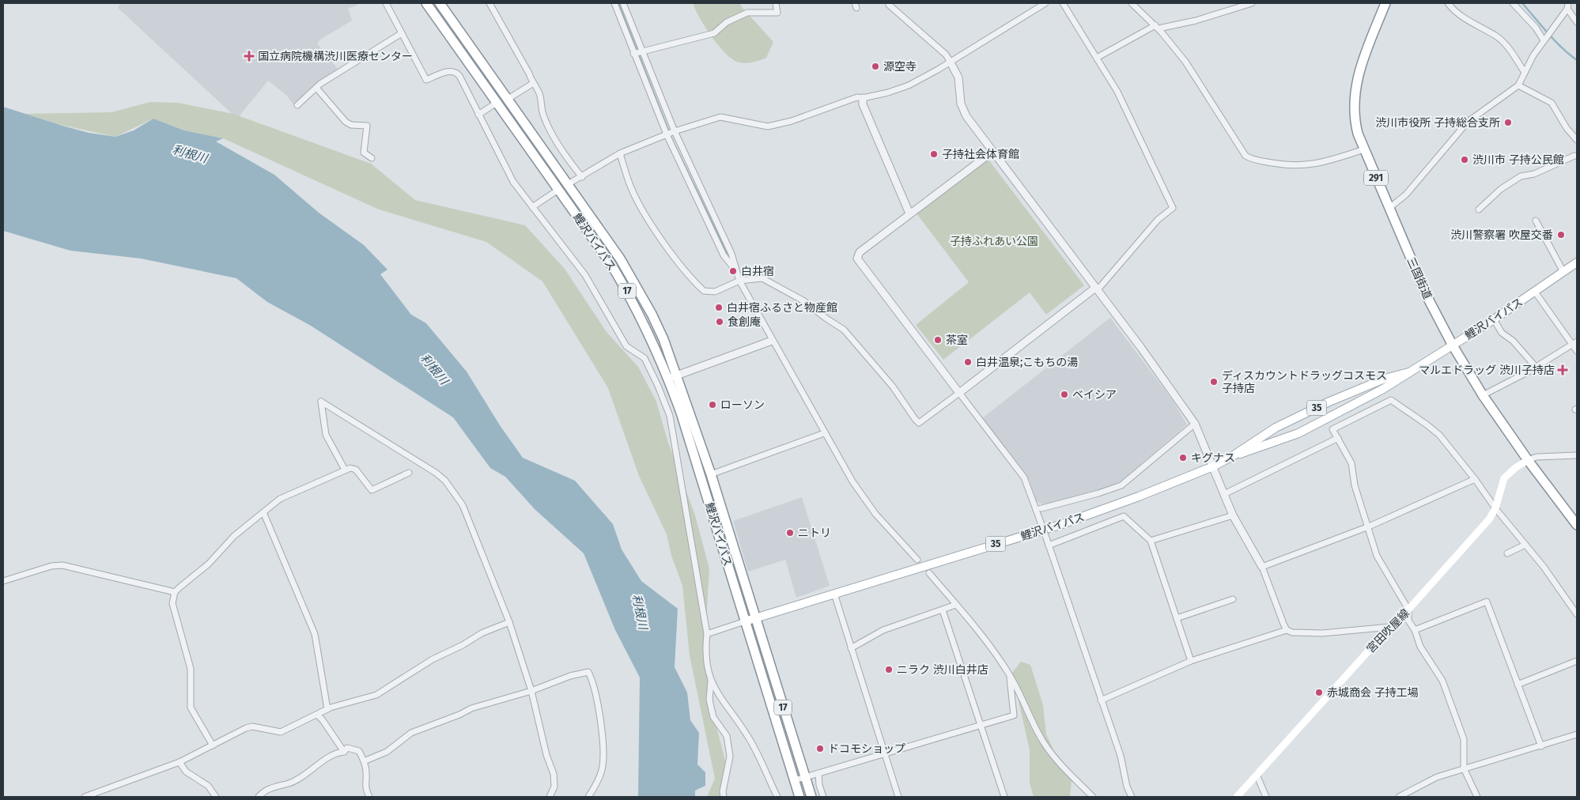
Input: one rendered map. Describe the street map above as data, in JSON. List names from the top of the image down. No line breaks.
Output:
{"streets":{"highway":["291","鯉沢バイパス","三国街道","17"],"main road":["35","宮田吹屋線"]},"crossings":[["鯉沢バイパス","三国街道"],["三国街道","宮田吹屋線"]],"water":["利根川"],"parks":["子持ふれあい公園"],"places":{"health":["国立病院機構渋川医療センター","マルエドラッグ 渋川子持店"],"other":["源空寺","渋川市役所 子持総合支所","子持社会体育館","渋川市 子持公民館","渋川警察署 吹屋交番","白井宿","白井宿ふるさと物産館","食創庵","茶室","白井温泉;こもちの湯","ディスカウントドラッグコスモス 子持店","ベイシア","ローソン","キグナス","ニトリ","ニラク 渋川白井店","赤城商会 子持工場","ドコモショップ"]}}
